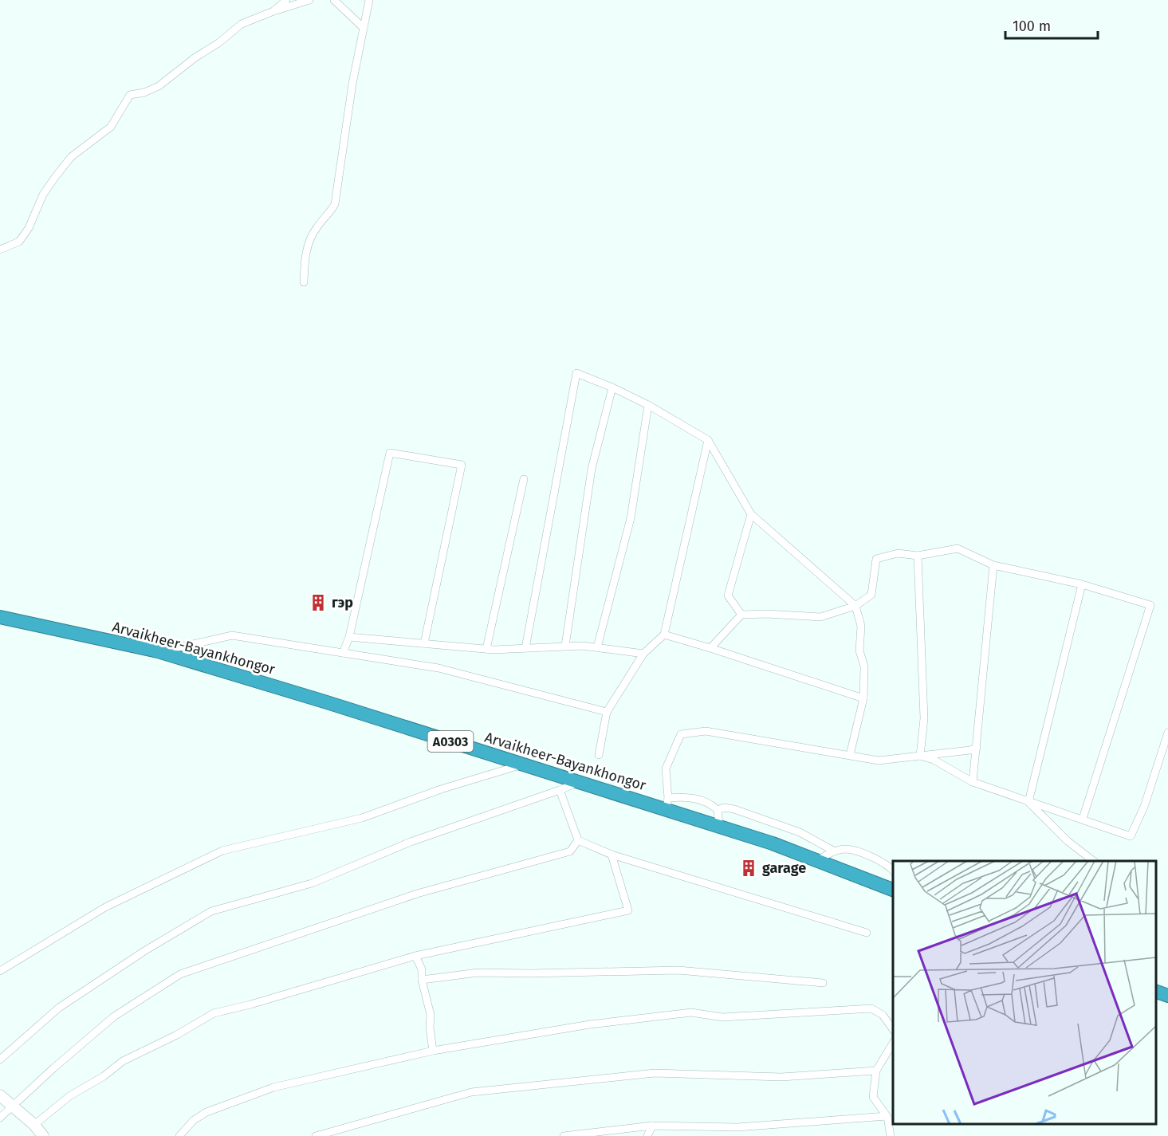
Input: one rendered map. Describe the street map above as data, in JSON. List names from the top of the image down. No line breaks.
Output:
{"streets":{"highway":["Arvaikheer-Bayankhongor","A0303"]},"places":{"building":["гэр","garage"]},"scale_bar":"100 m"}
